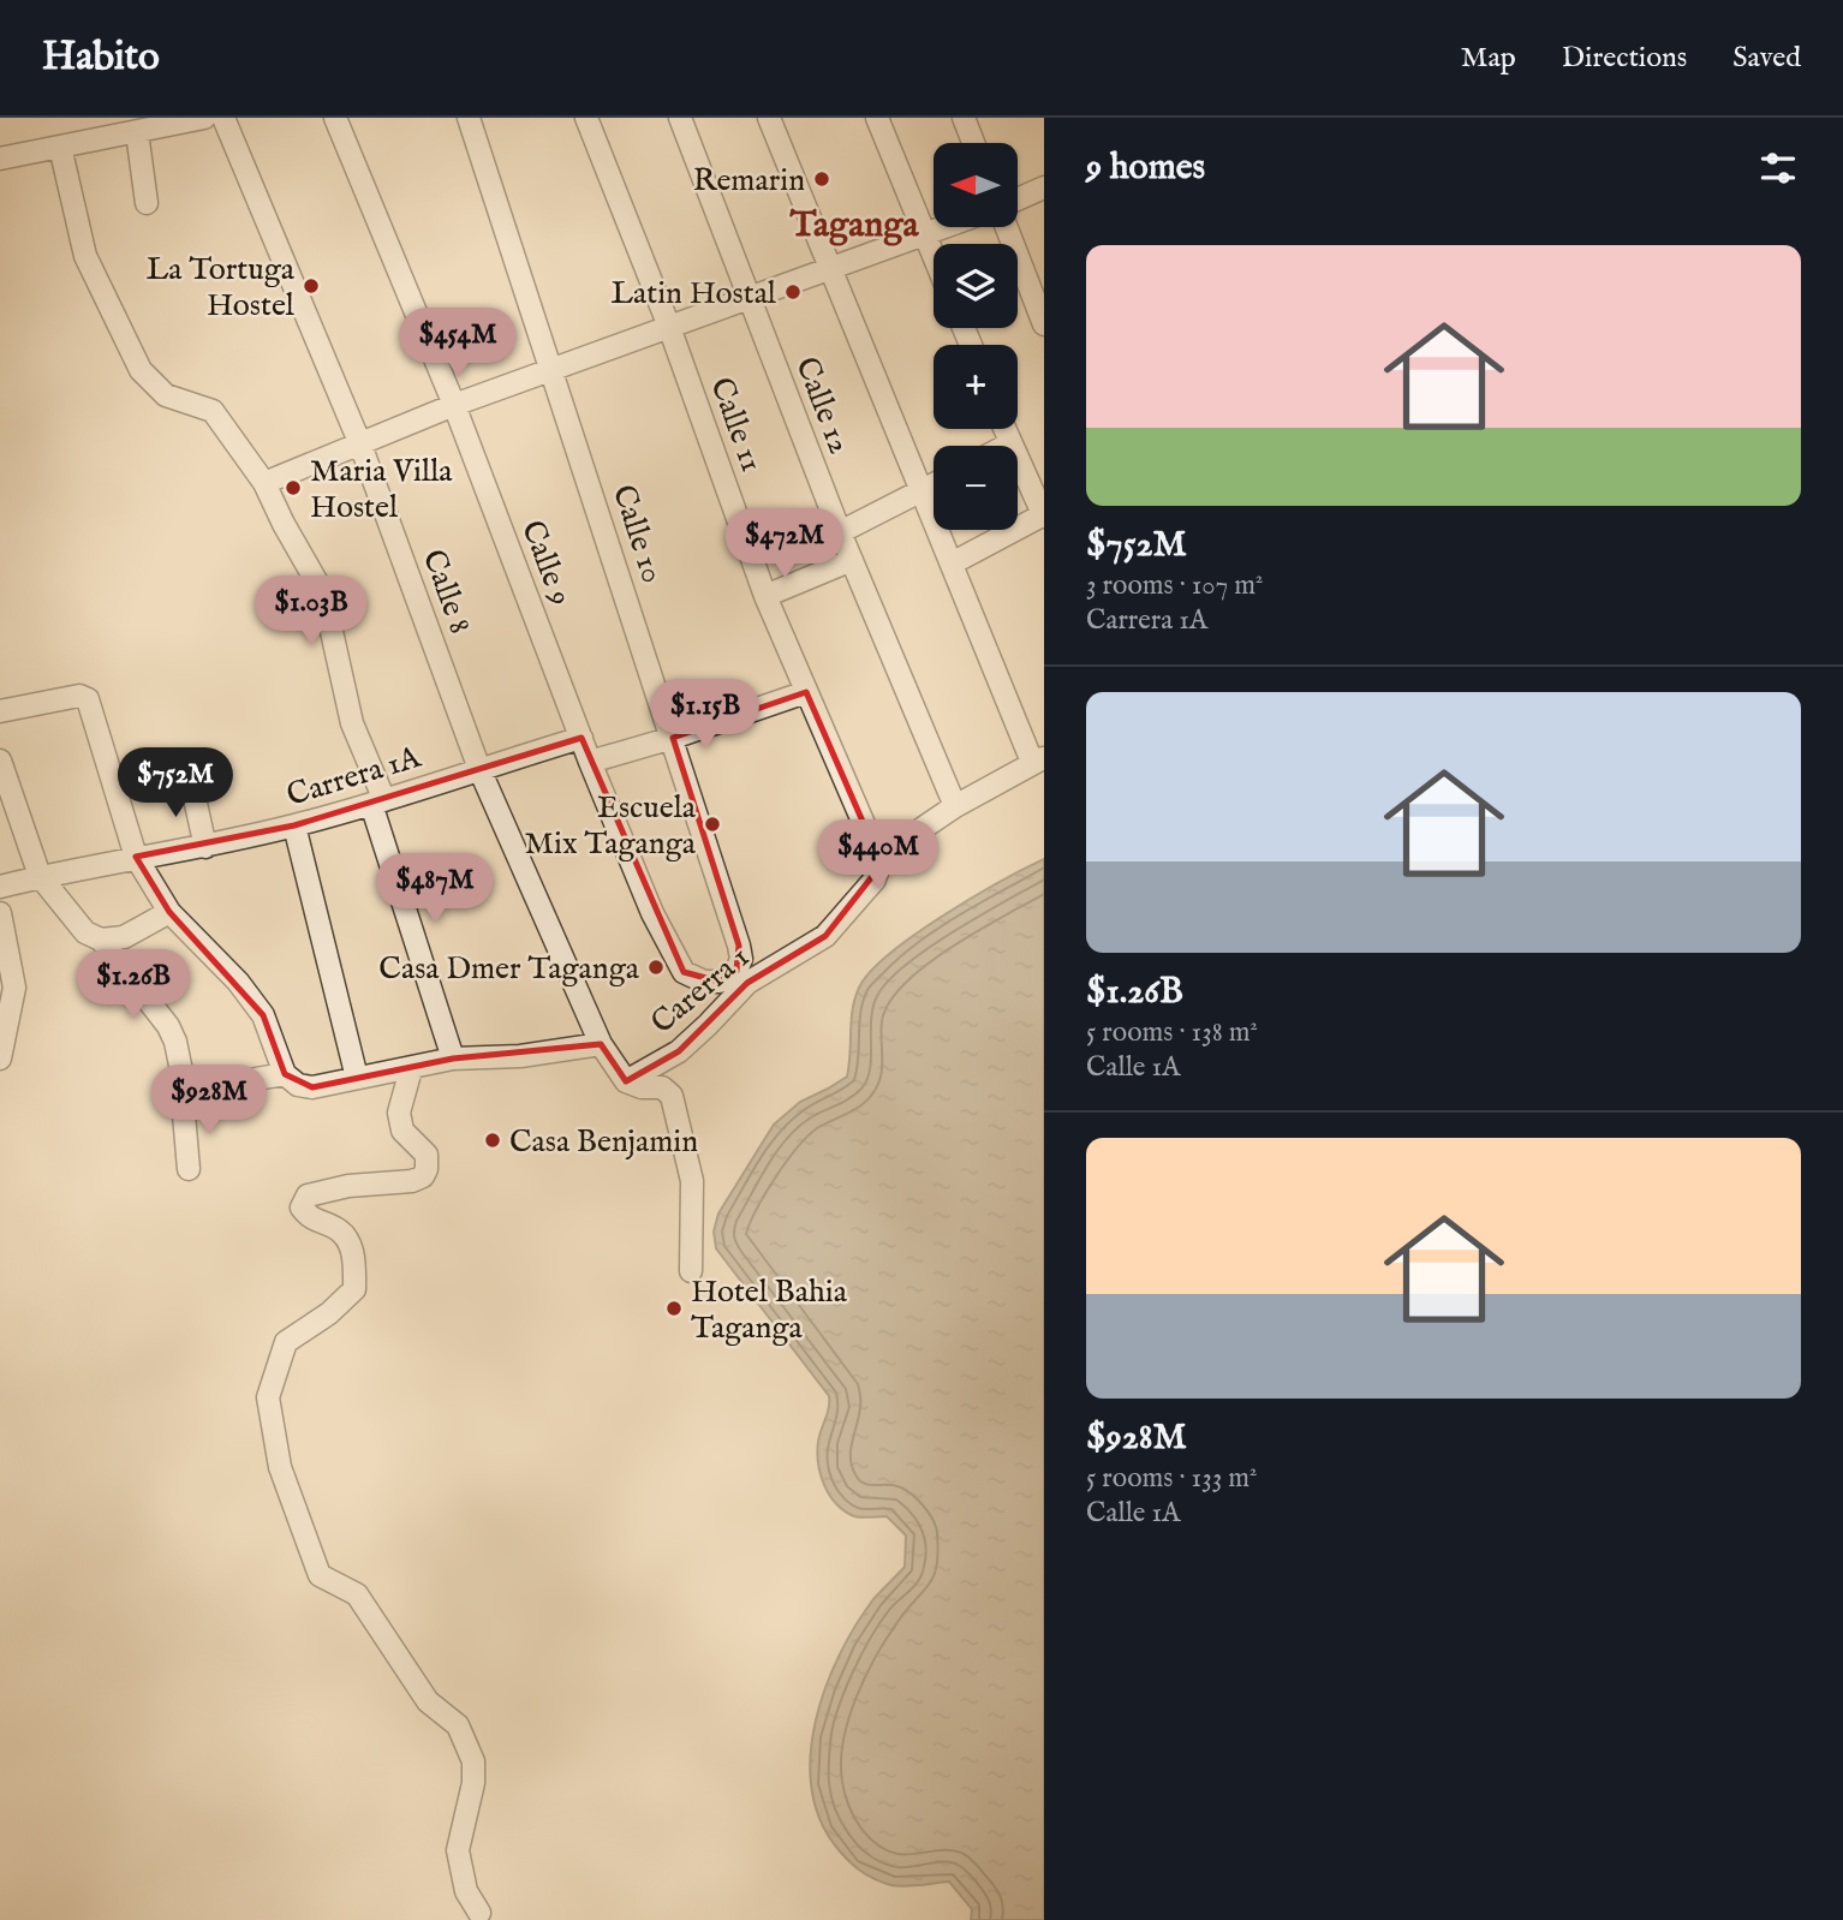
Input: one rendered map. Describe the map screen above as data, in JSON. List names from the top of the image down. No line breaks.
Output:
{"streets":{"street":["Calle 12","Calle 11","Calle 10","Calle 9","Calle 8","Carrera 1A","Carerra 1"]},"crossings":[["Calle 11","Carerra 1"],["Calle 10","Calle 9"],["Calle 9","Carrera 1A"],["Calle 8","Carrera 1A"],["Calle 8","Carerra 1"]],"districts":["Taganga"],"places":["Remarin","La Tortuga Hostel","Latin Hostal","Maria Villa Hostel","Escuela Mix Taganga","Casa Dmer Taganga","Casa Benjamin","Hotel Bahia Taganga"],"north":"left","page":{"header":"Habito","nav":["Map","Directions","Saved"],"heading":"9 homes","map_buttons":["+","−"],"list":[{"name":"$752M","note":"3 rooms · 107 m² · Carrera 1A"},{"name":"$1.26B","note":"5 rooms · 138 m² · Calle 1A"},{"name":"$928M","note":"5 rooms · 133 m² · Calle 1A"}],"price":["$454M","$472M","$1.03B","$1.15B","$752M","$440M","$487M","$1.26B","$928M"]}}
